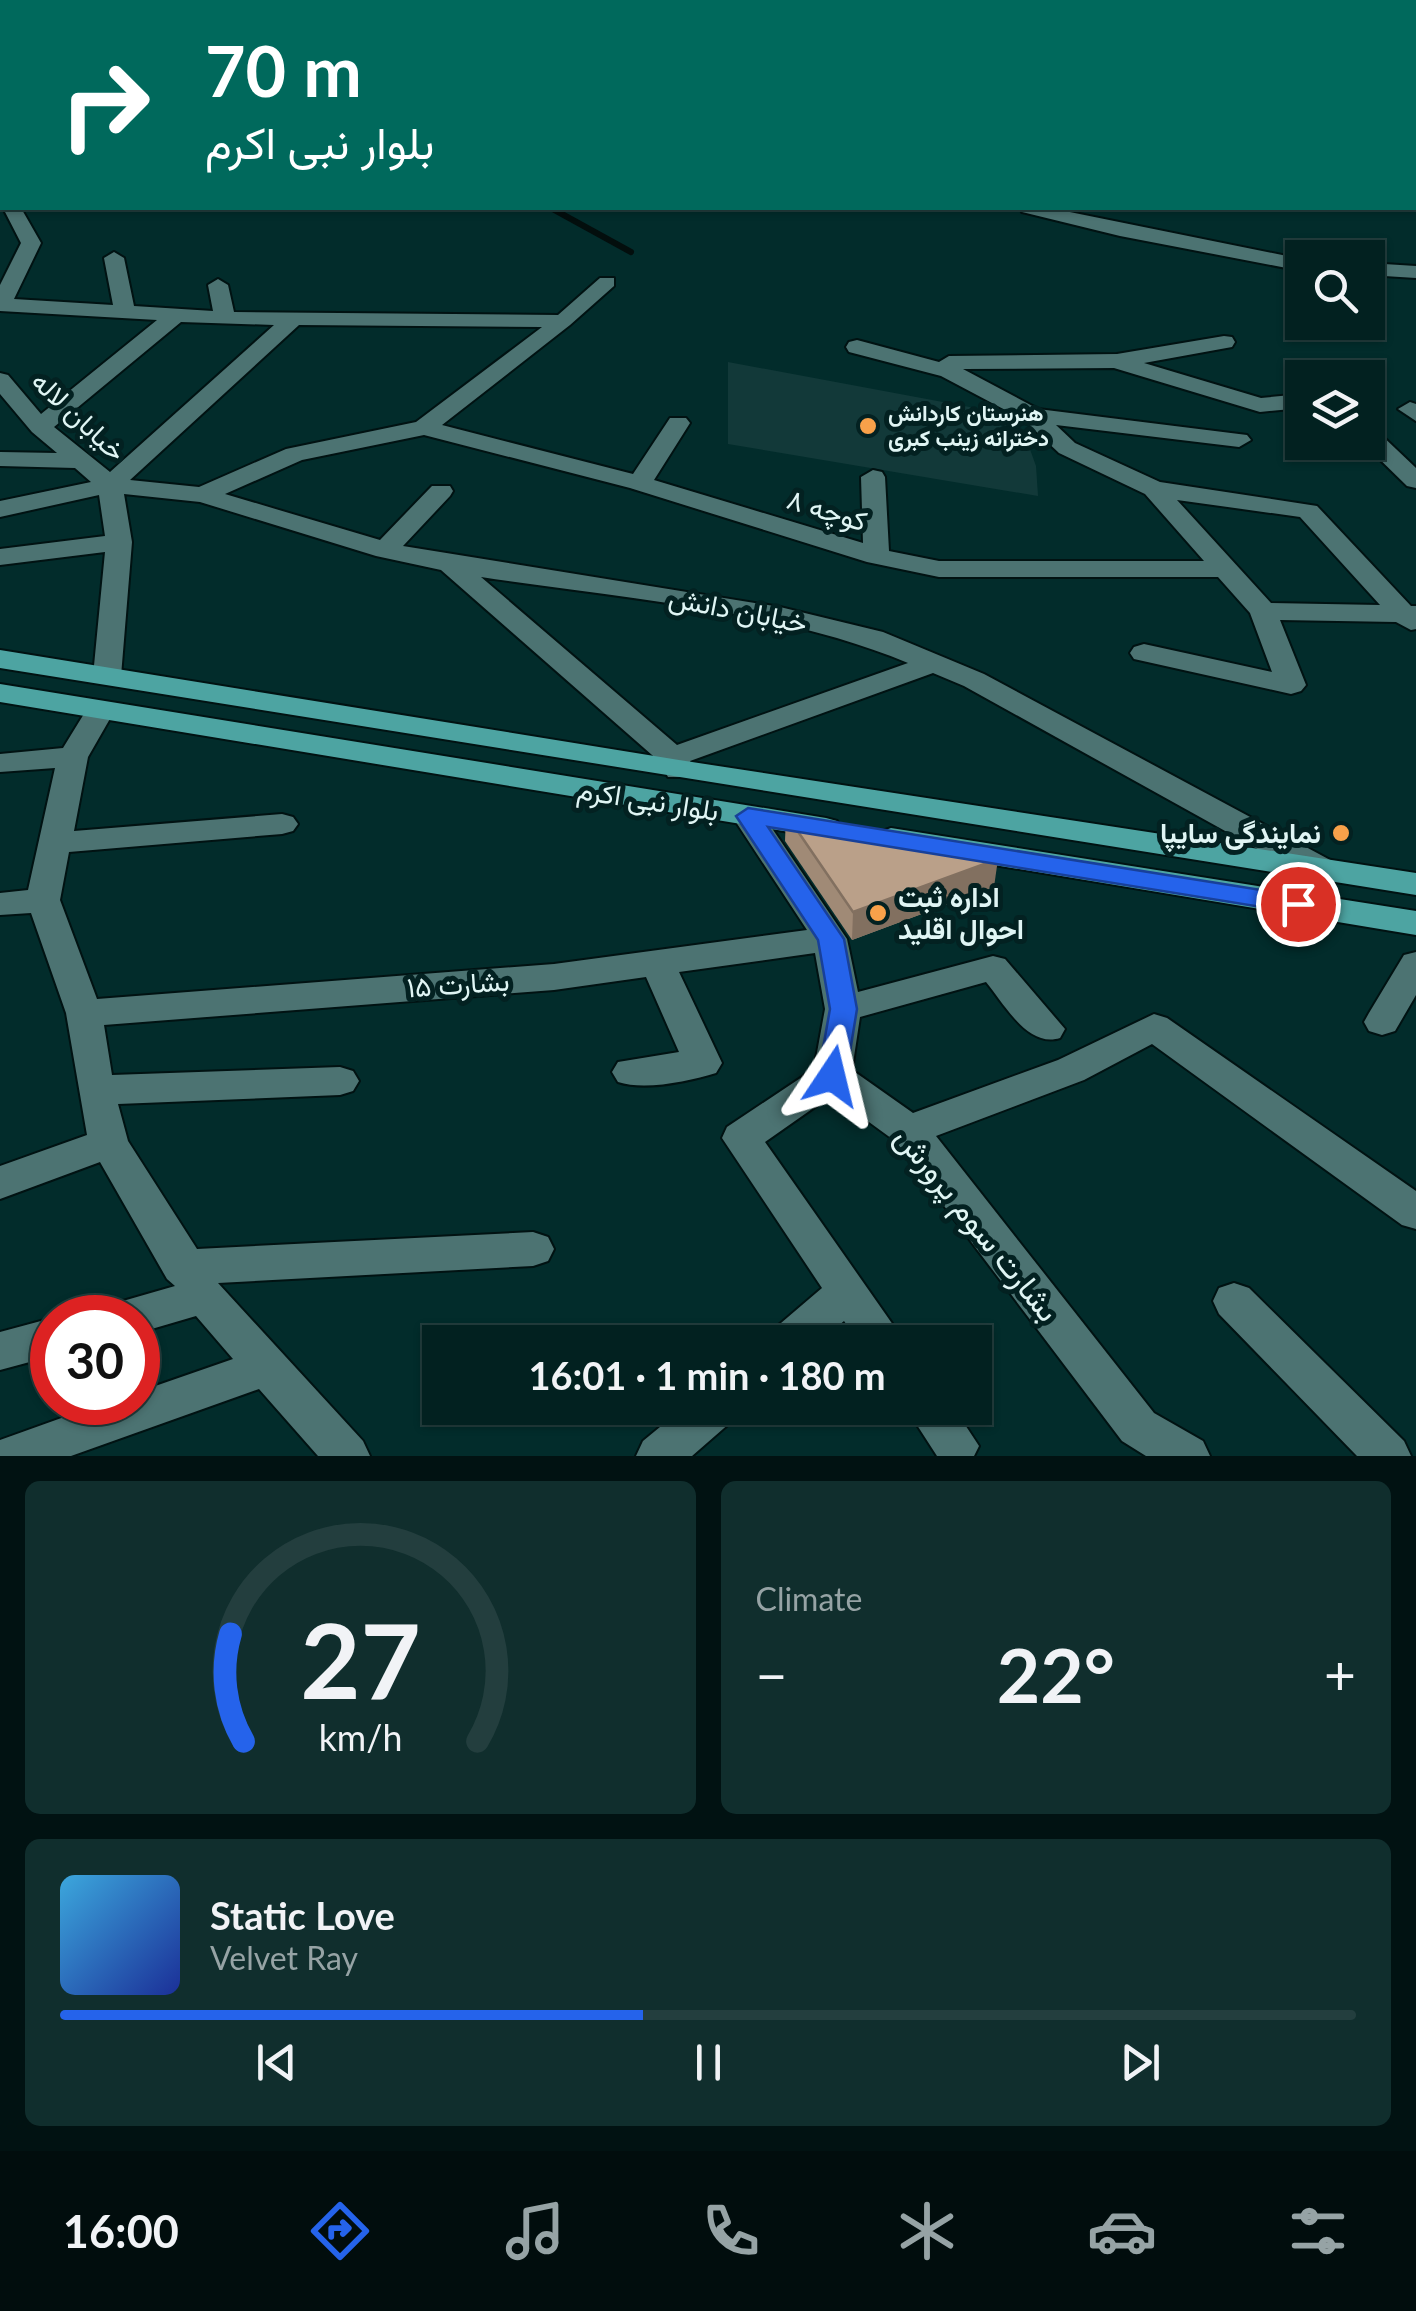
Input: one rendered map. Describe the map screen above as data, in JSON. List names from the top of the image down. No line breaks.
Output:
{"streets":{"main road":["بلوار نبی اکرم"],"street":["خیابان لاله","کوچه ۸","خیابان دانش","بشارت ۱۵","بشارت سوم پرورش"]},"crossings":[["خیابان لاله","خیابان دانش"],["خیابان لاله","بلوار نبی اکرم"],["خیابان دانش","بلوار نبی اکرم"]],"places":["هنرستان کاردانش دخترانه زینب کبری","نمایندگی سایپا","اداره ثبت احوال اقلید"],"page":{"turn":["70 m","بلوار نبی اکرم"],"limit":"30","trip":"16:01 · 1 min · 180 m","tile":"Climate","heat":["−","22°","+"],"song":["Static Love","Velvet Ray"],"tabs":"16:00","gauge":["27","km/h"]}}
